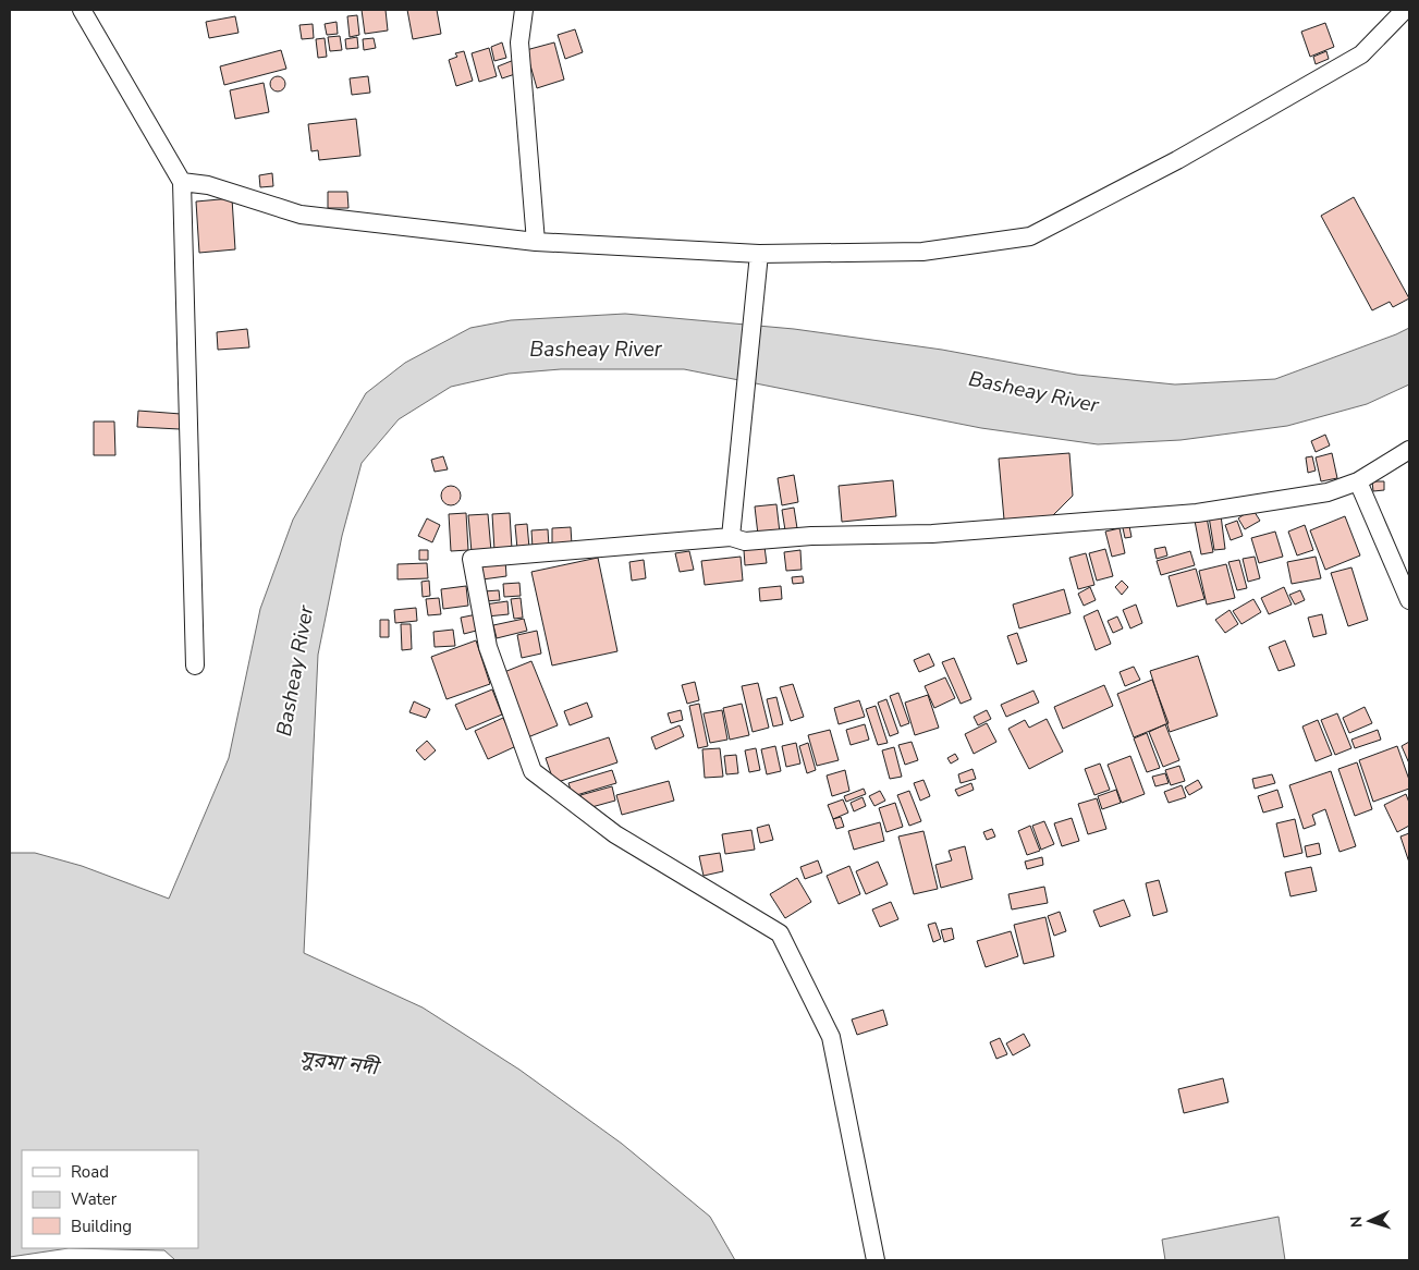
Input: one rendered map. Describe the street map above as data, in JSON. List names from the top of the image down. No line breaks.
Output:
{"water":["Basheay River","সুরমা নদী"],"legend":["Road","Water","Building"],"north":"left"}
